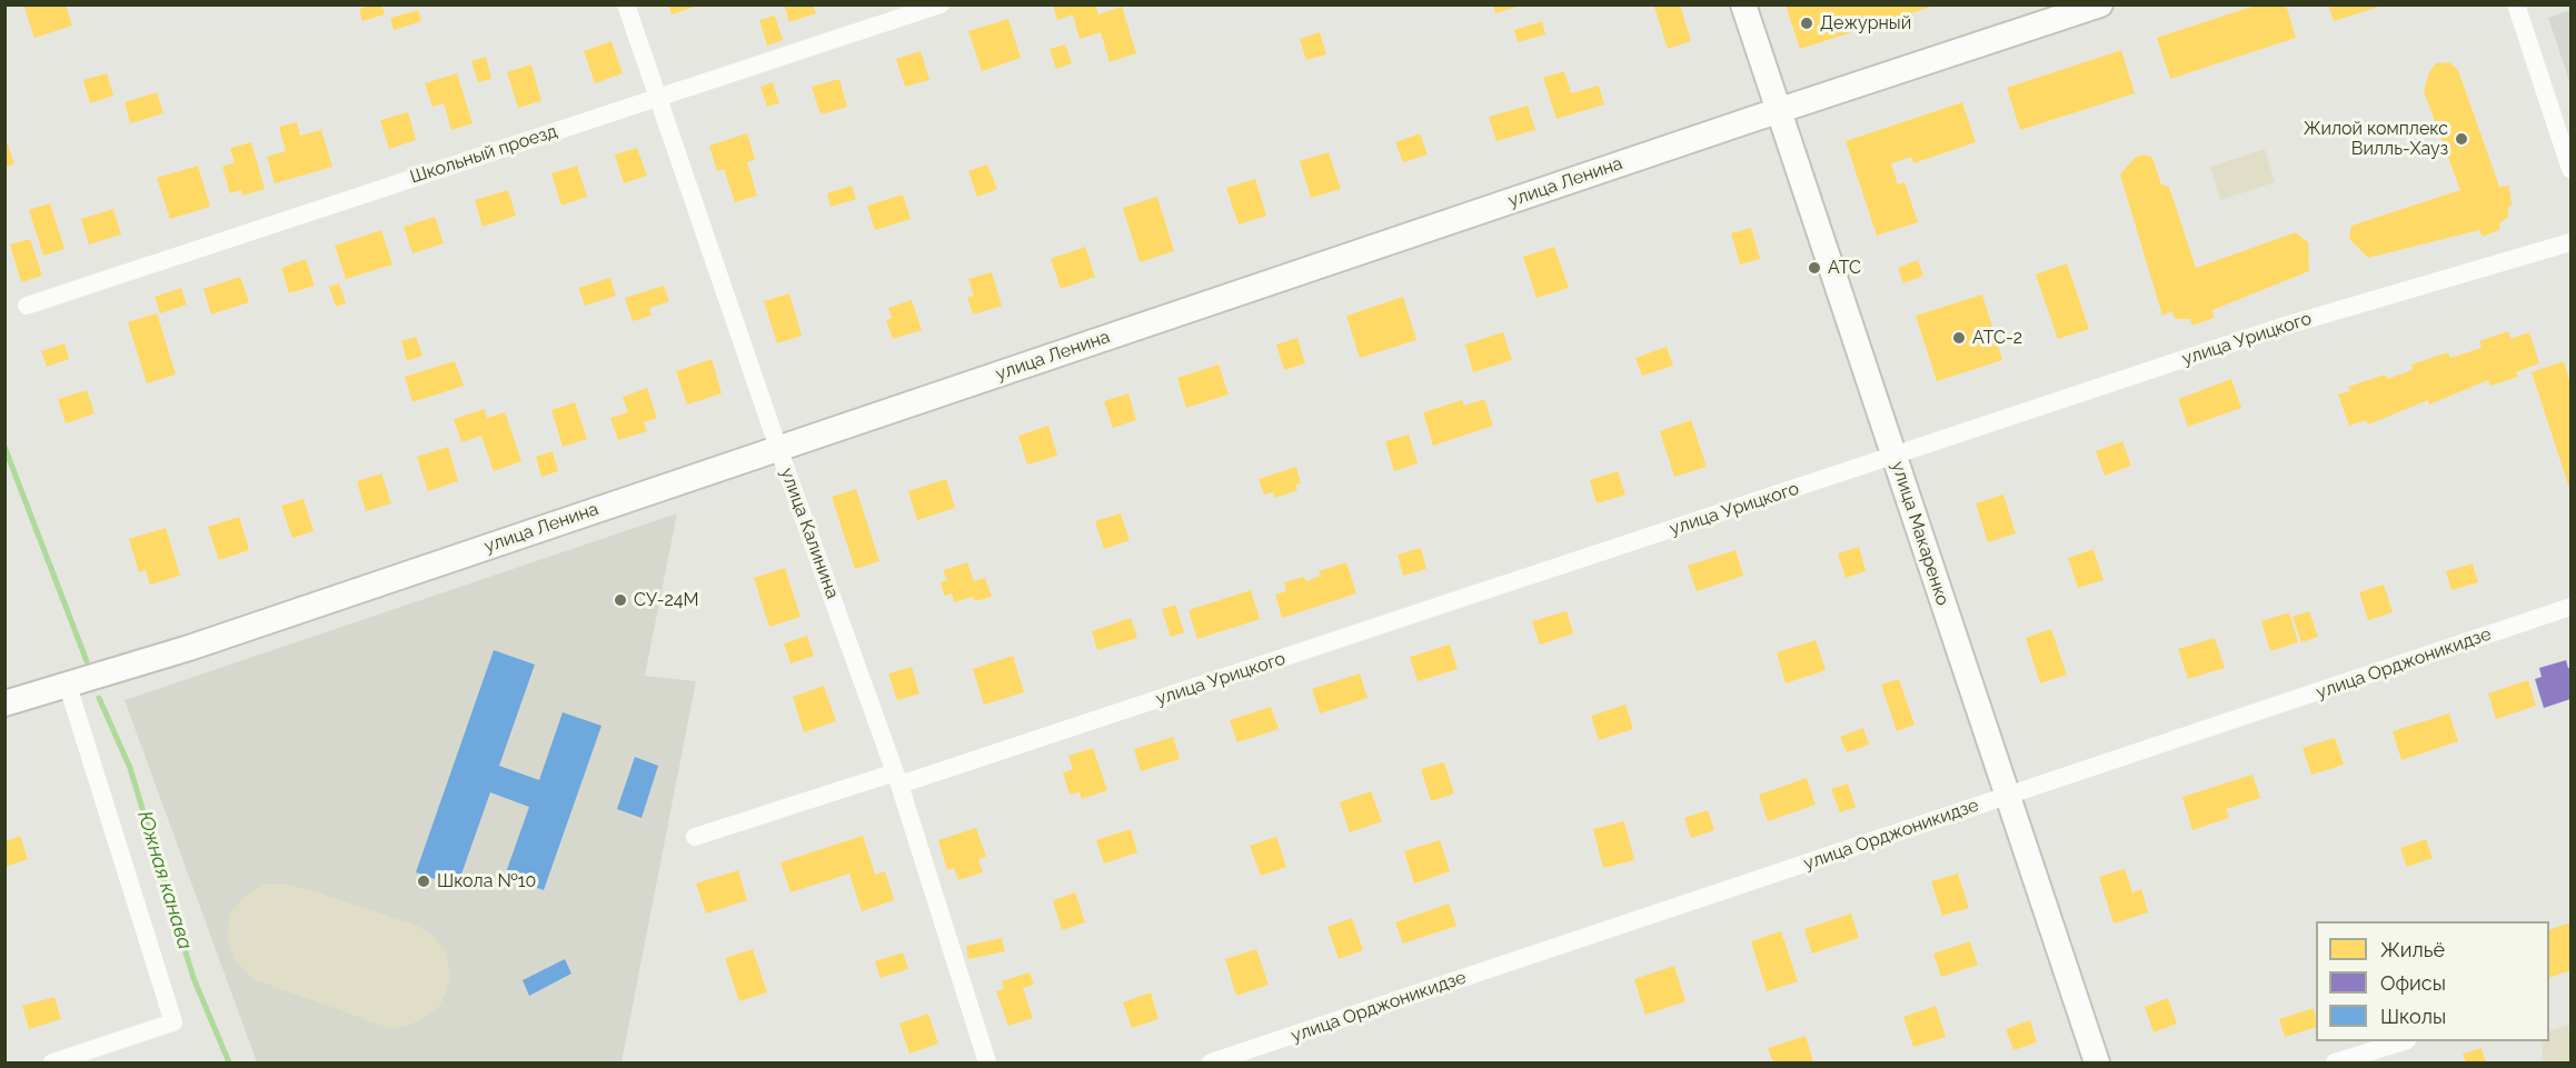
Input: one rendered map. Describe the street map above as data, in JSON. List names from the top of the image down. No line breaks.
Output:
{"streets":{"street":["Школьный проезд","улица Ленина","улица Урицкого","улица Калинина","улица Макаренко","улица Орджоникидзе"]},"crossings":[["Школьный проезд","улица Калинина"],["улица Ленина","улица Калинина"],["улица Ленина","улица Макаренко"],["улица Урицкого","улица Калинина"],["улица Урицкого","улица Макаренко"],["улица Макаренко","улица Орджоникидзе"]],"water":["Южная канава"],"places":["Дежурный","Жилой комплекс Вилль-Хауз","АТС","АТС-2","СУ-24М","Школа №10"],"legend":["Жильё","Офисы","Школы"]}
